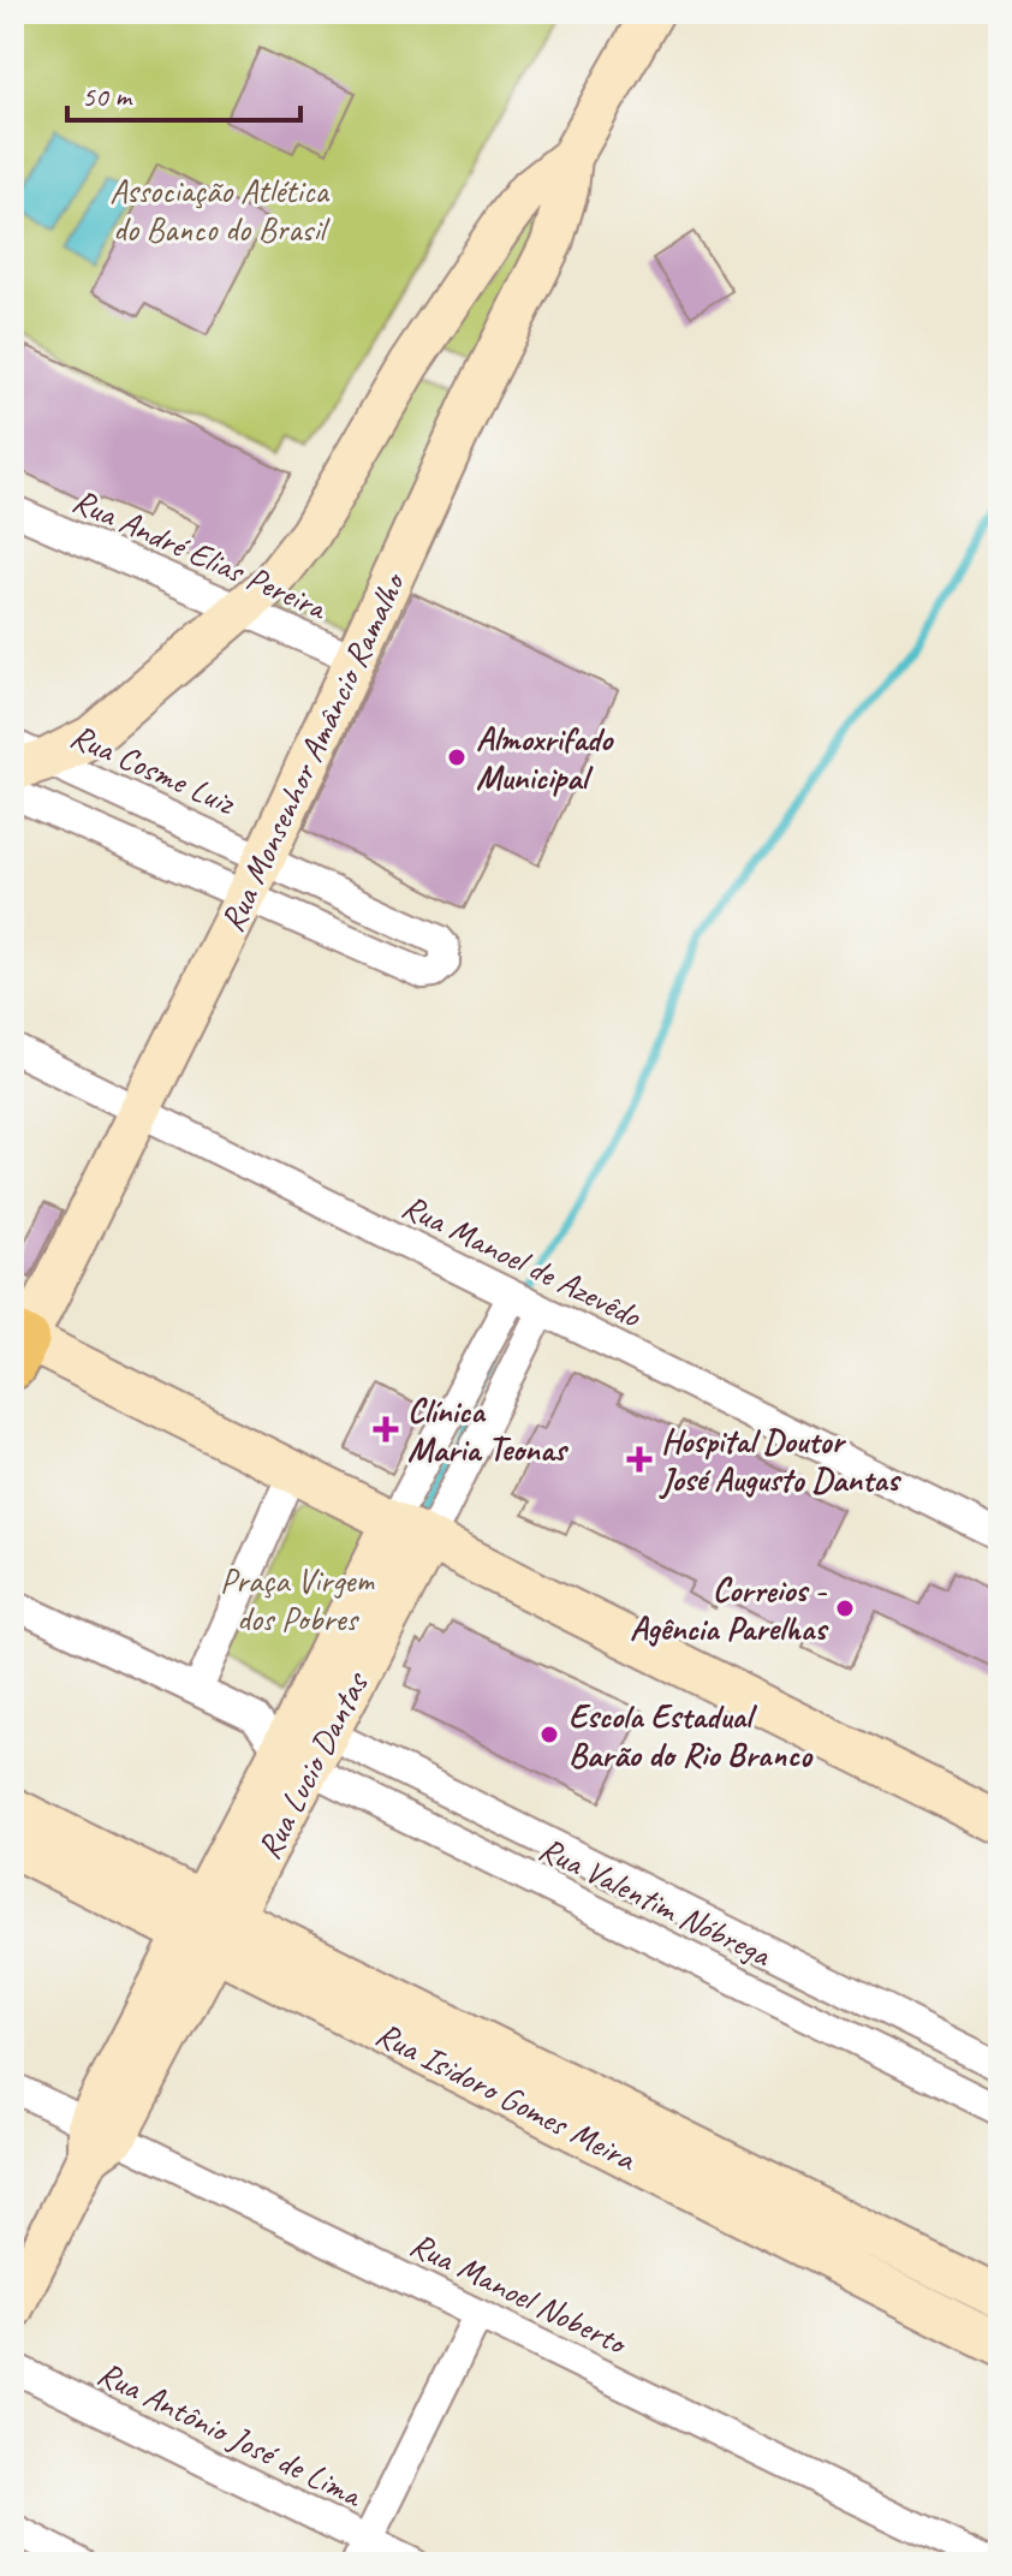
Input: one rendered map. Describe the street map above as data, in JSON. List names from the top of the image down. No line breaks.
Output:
{"streets":{"street":["Rua André Elias Pereira","Rua Monsenhor Amâncio Ramalho","Rua Cosme Luiz","Rua Manoel de Azevêdo","Rua Lucio Dantas","Rua Valentim Nóbrega","Rua Isidoro Gomes Meira","Rua Manoel Noberto","Rua Antônio José de Lima"]},"crossings":[["Rua André Elias Pereira","Rua Monsenhor Amâncio Ramalho"],["Rua Monsenhor Amâncio Ramalho","Rua Cosme Luiz"],["Rua Monsenhor Amâncio Ramalho","Rua Manoel de Azevêdo"],["Rua Manoel de Azevêdo","Rua Lucio Dantas"],["Rua Lucio Dantas","Rua Valentim Nóbrega"],["Rua Lucio Dantas","Rua Isidoro Gomes Meira"],["Rua Lucio Dantas","Rua Manoel Noberto"]],"parks":["Associação Atlética do Banco do Brasil","Praça Virgem dos Pobres"],"places":{"other":["Almoxrifado Municipal","Correios - Agência Parelhas","Escola Estadual Barão do Rio Branco"],"health":["Clínica Maria Teonas","Hospital Doutor José Augusto Dantas"]},"scale_bar":"50 m"}
